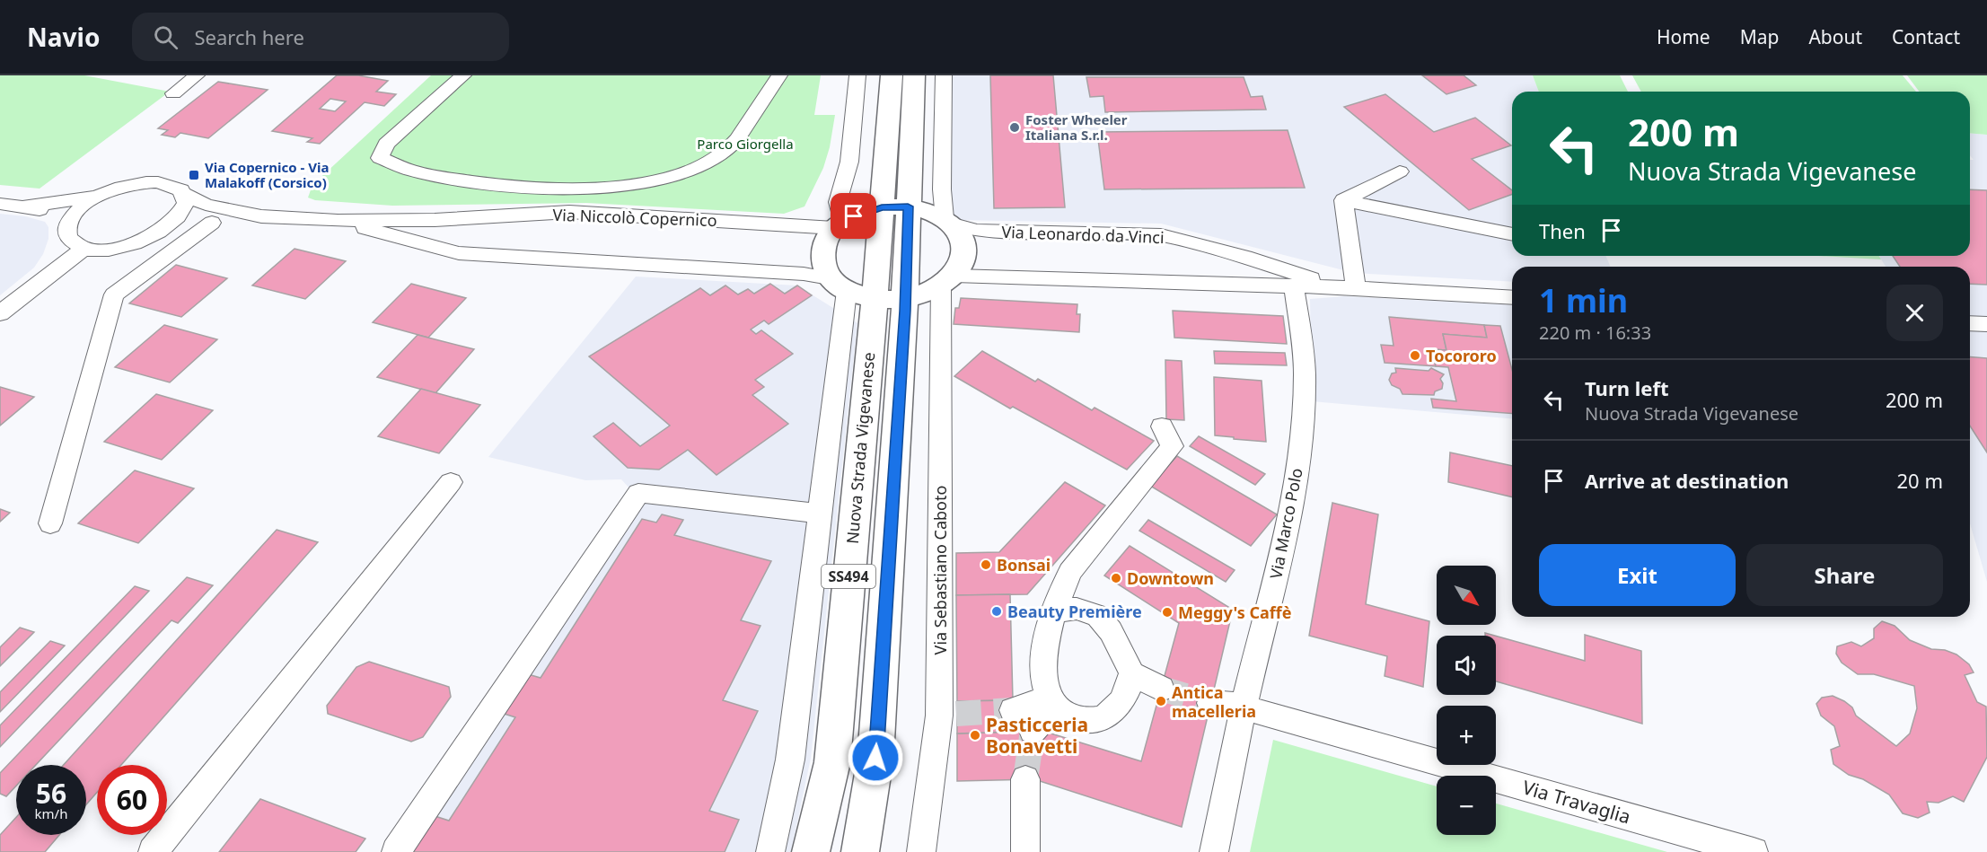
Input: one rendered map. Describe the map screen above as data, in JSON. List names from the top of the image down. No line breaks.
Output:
{"streets":{"main road":["Nuova Strada Vigevanese","SS494"],"street":["Via Niccolò Copernico","Via Leonardo da Vinci","Via Marco Polo","Via Sebastiano Caboto","Via Travaglia"]},"crossings":[["Via Niccolò Copernico","Nuova Strada Vigevanese"],["Via Leonardo da Vinci","Via Marco Polo"],["Via Leonardo da Vinci","Via Sebastiano Caboto"],["Via Marco Polo","Via Travaglia"]],"parks":["Parco Giorgella"],"places":{"other":["Foster Wheeler Italiana S.r.l.","Tocororo","Bonsai","Downtown","Beauty Première","Meggy's Caffè","Antica macelleria","Pasticceria Bonavetti"],"transit":["Via Copernico - Via Malakoff (Corsico)"]},"north":"bottom right","page":{"header":"Navio","search":"Search here","nav":["Home","Map","About","Contact"],"turn":["200 m","Nuova Strada Vigevanese"],"then":"Then","heading":["1 min","220 m · 16:33"],"list":[{"name":"Turn left","note":"Nuova Strada Vigevanese","value":"200 m"},{"name":"Arrive at destination","value":"20 m"}],"buttons":["Exit","Share"],"map_buttons":["+","−"],"speed":"56 km/h","limit":"60"}}
